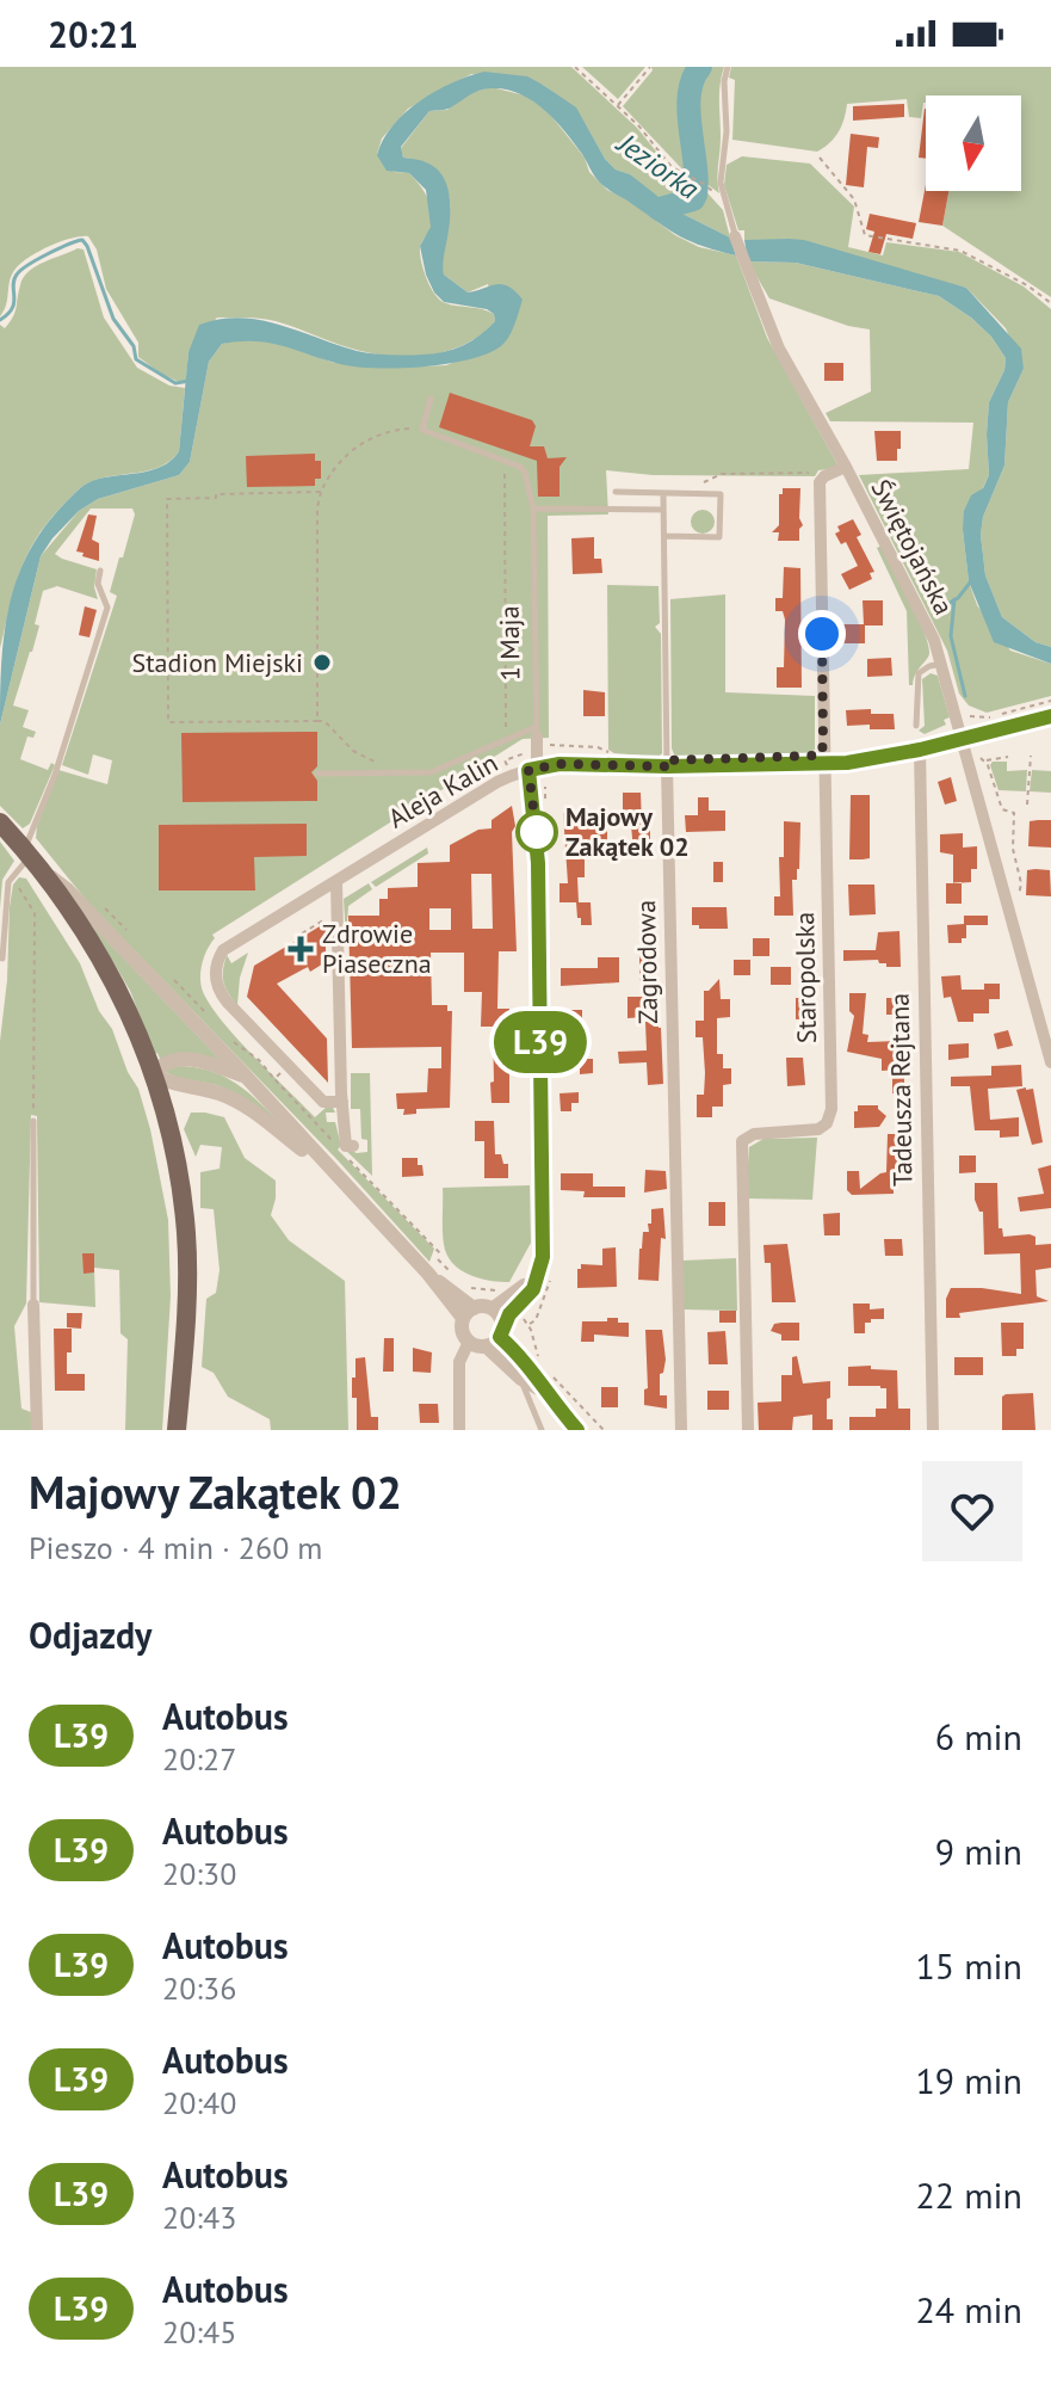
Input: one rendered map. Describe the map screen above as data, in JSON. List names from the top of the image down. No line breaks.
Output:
{"streets":{"street":["Świętojańska","1 Maja","Aleja Kalin","Zagrodowa","Staropolska","Tadeusza Rejtana"]},"crossings":[["Świętojańska","Aleja Kalin"],["1 Maja","Aleja Kalin"],["Aleja Kalin","Zagrodowa"],["Aleja Kalin","Staropolska"],["Aleja Kalin","Tadeusza Rejtana"]],"water":["Jeziorka"],"places":{"other":["Stadion Miejski","Majowy Zakątek 02"],"health":["Zdrowie Piaseczna"]},"lines":["bus line L39"],"north":"bottom","page":{"status":"20:21","on_map":"L39","heading":[["Majowy Zakątek 02","Pieszo · 4 min · 260 m"],"Odjazdy"],"list":[{"mark":"L39","name":"Autobus","note":"20:27","value":"6 min"},{"mark":"L39","name":"Autobus","note":"20:30","value":"9 min"},{"mark":"L39","name":"Autobus","note":"20:36","value":"15 min"},{"mark":"L39","name":"Autobus","note":"20:40","value":"19 min"},{"mark":"L39","name":"Autobus","note":"20:43","value":"22 min"},{"mark":"L39","name":"Autobus","note":"20:45","value":"24 min"}]}}
